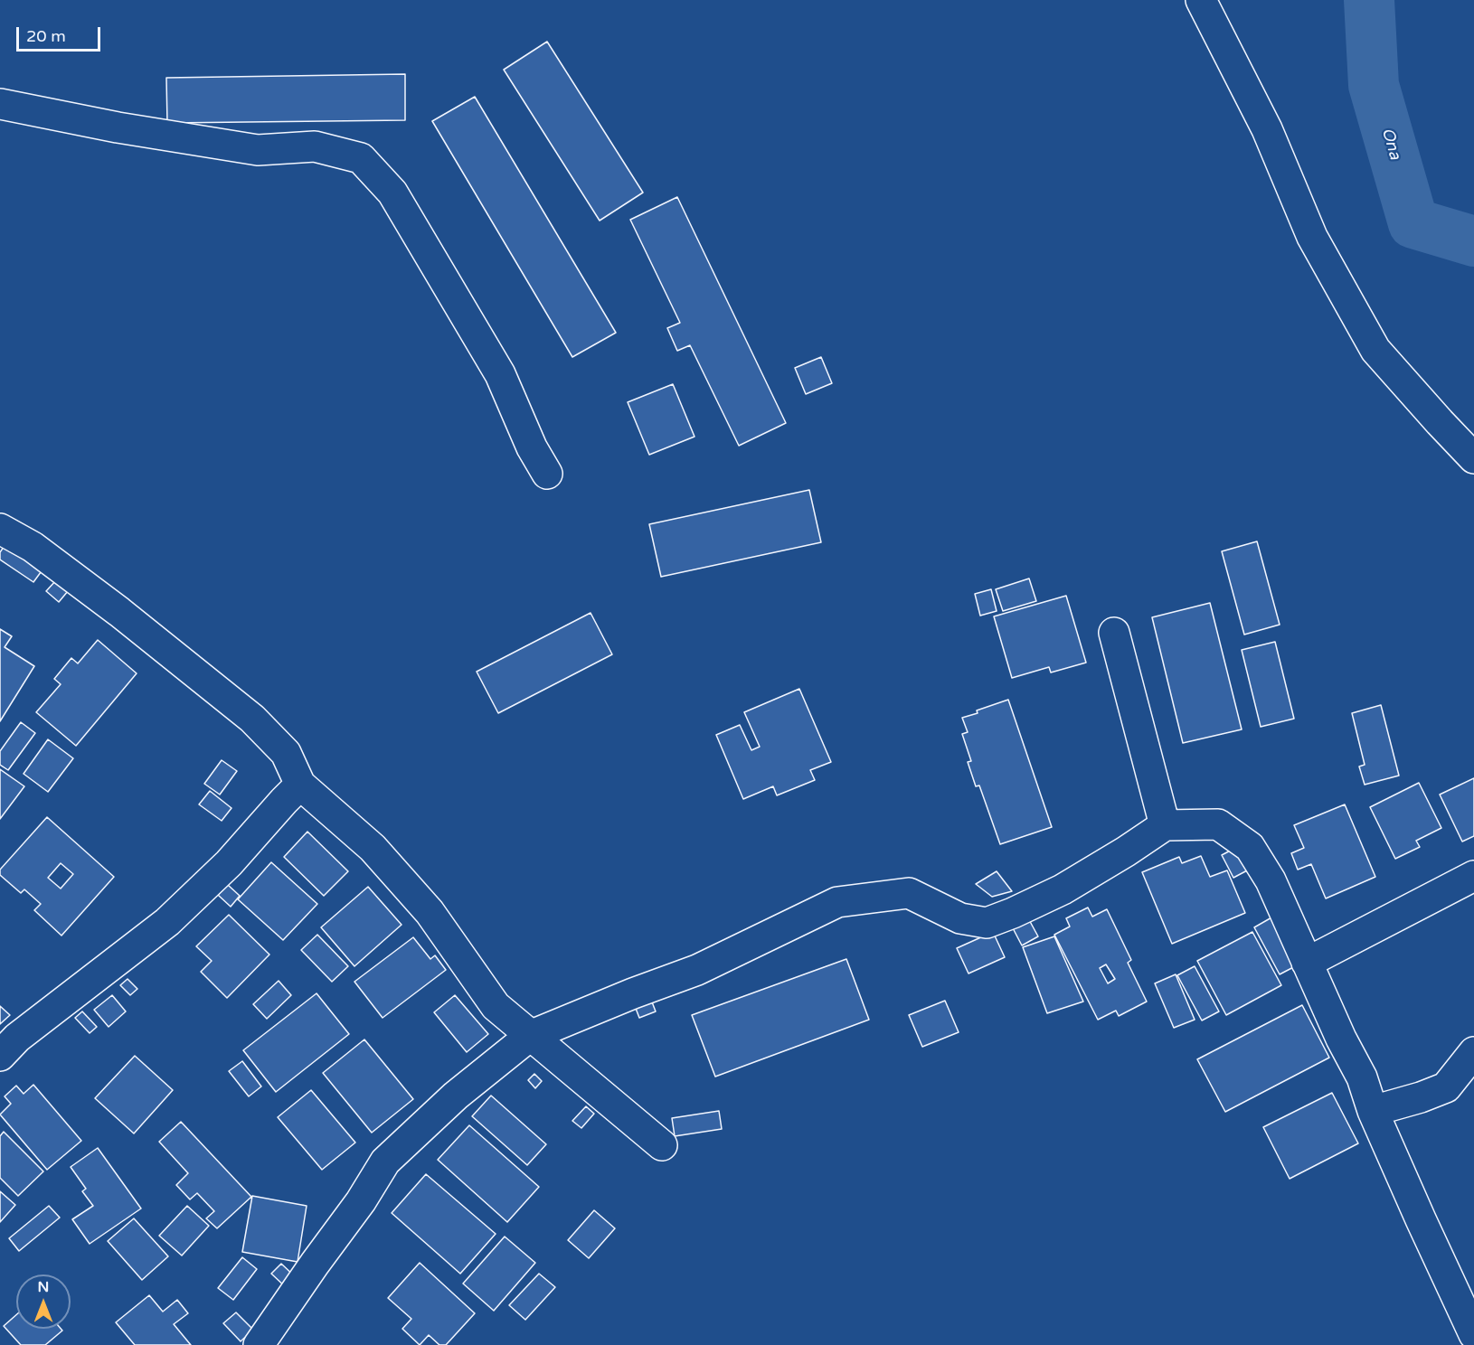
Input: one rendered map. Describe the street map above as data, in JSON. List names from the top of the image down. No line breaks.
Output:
{"water":["Ona"],"scale_bar":"20 m","north":"top"}
